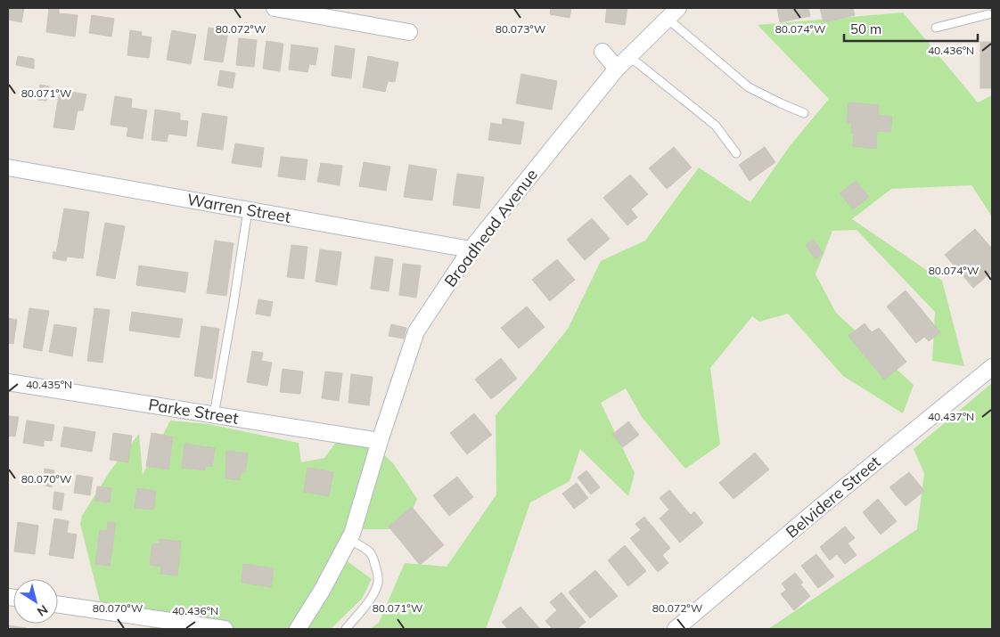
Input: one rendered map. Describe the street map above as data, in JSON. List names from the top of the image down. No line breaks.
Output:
{"streets":{"street":["Warren Street","Broadhead Avenue","Parke Street","Belvidere Street"]},"crossings":[["Warren Street","Broadhead Avenue"],["Broadhead Avenue","Parke Street"]],"scale_bar":"50 m","north":"bottom right","coordinates":["80.072°W","80.073°W","80.074°W","40.436°N","80.071°W","40.435°N","40.437°N","80.070°W"]}
